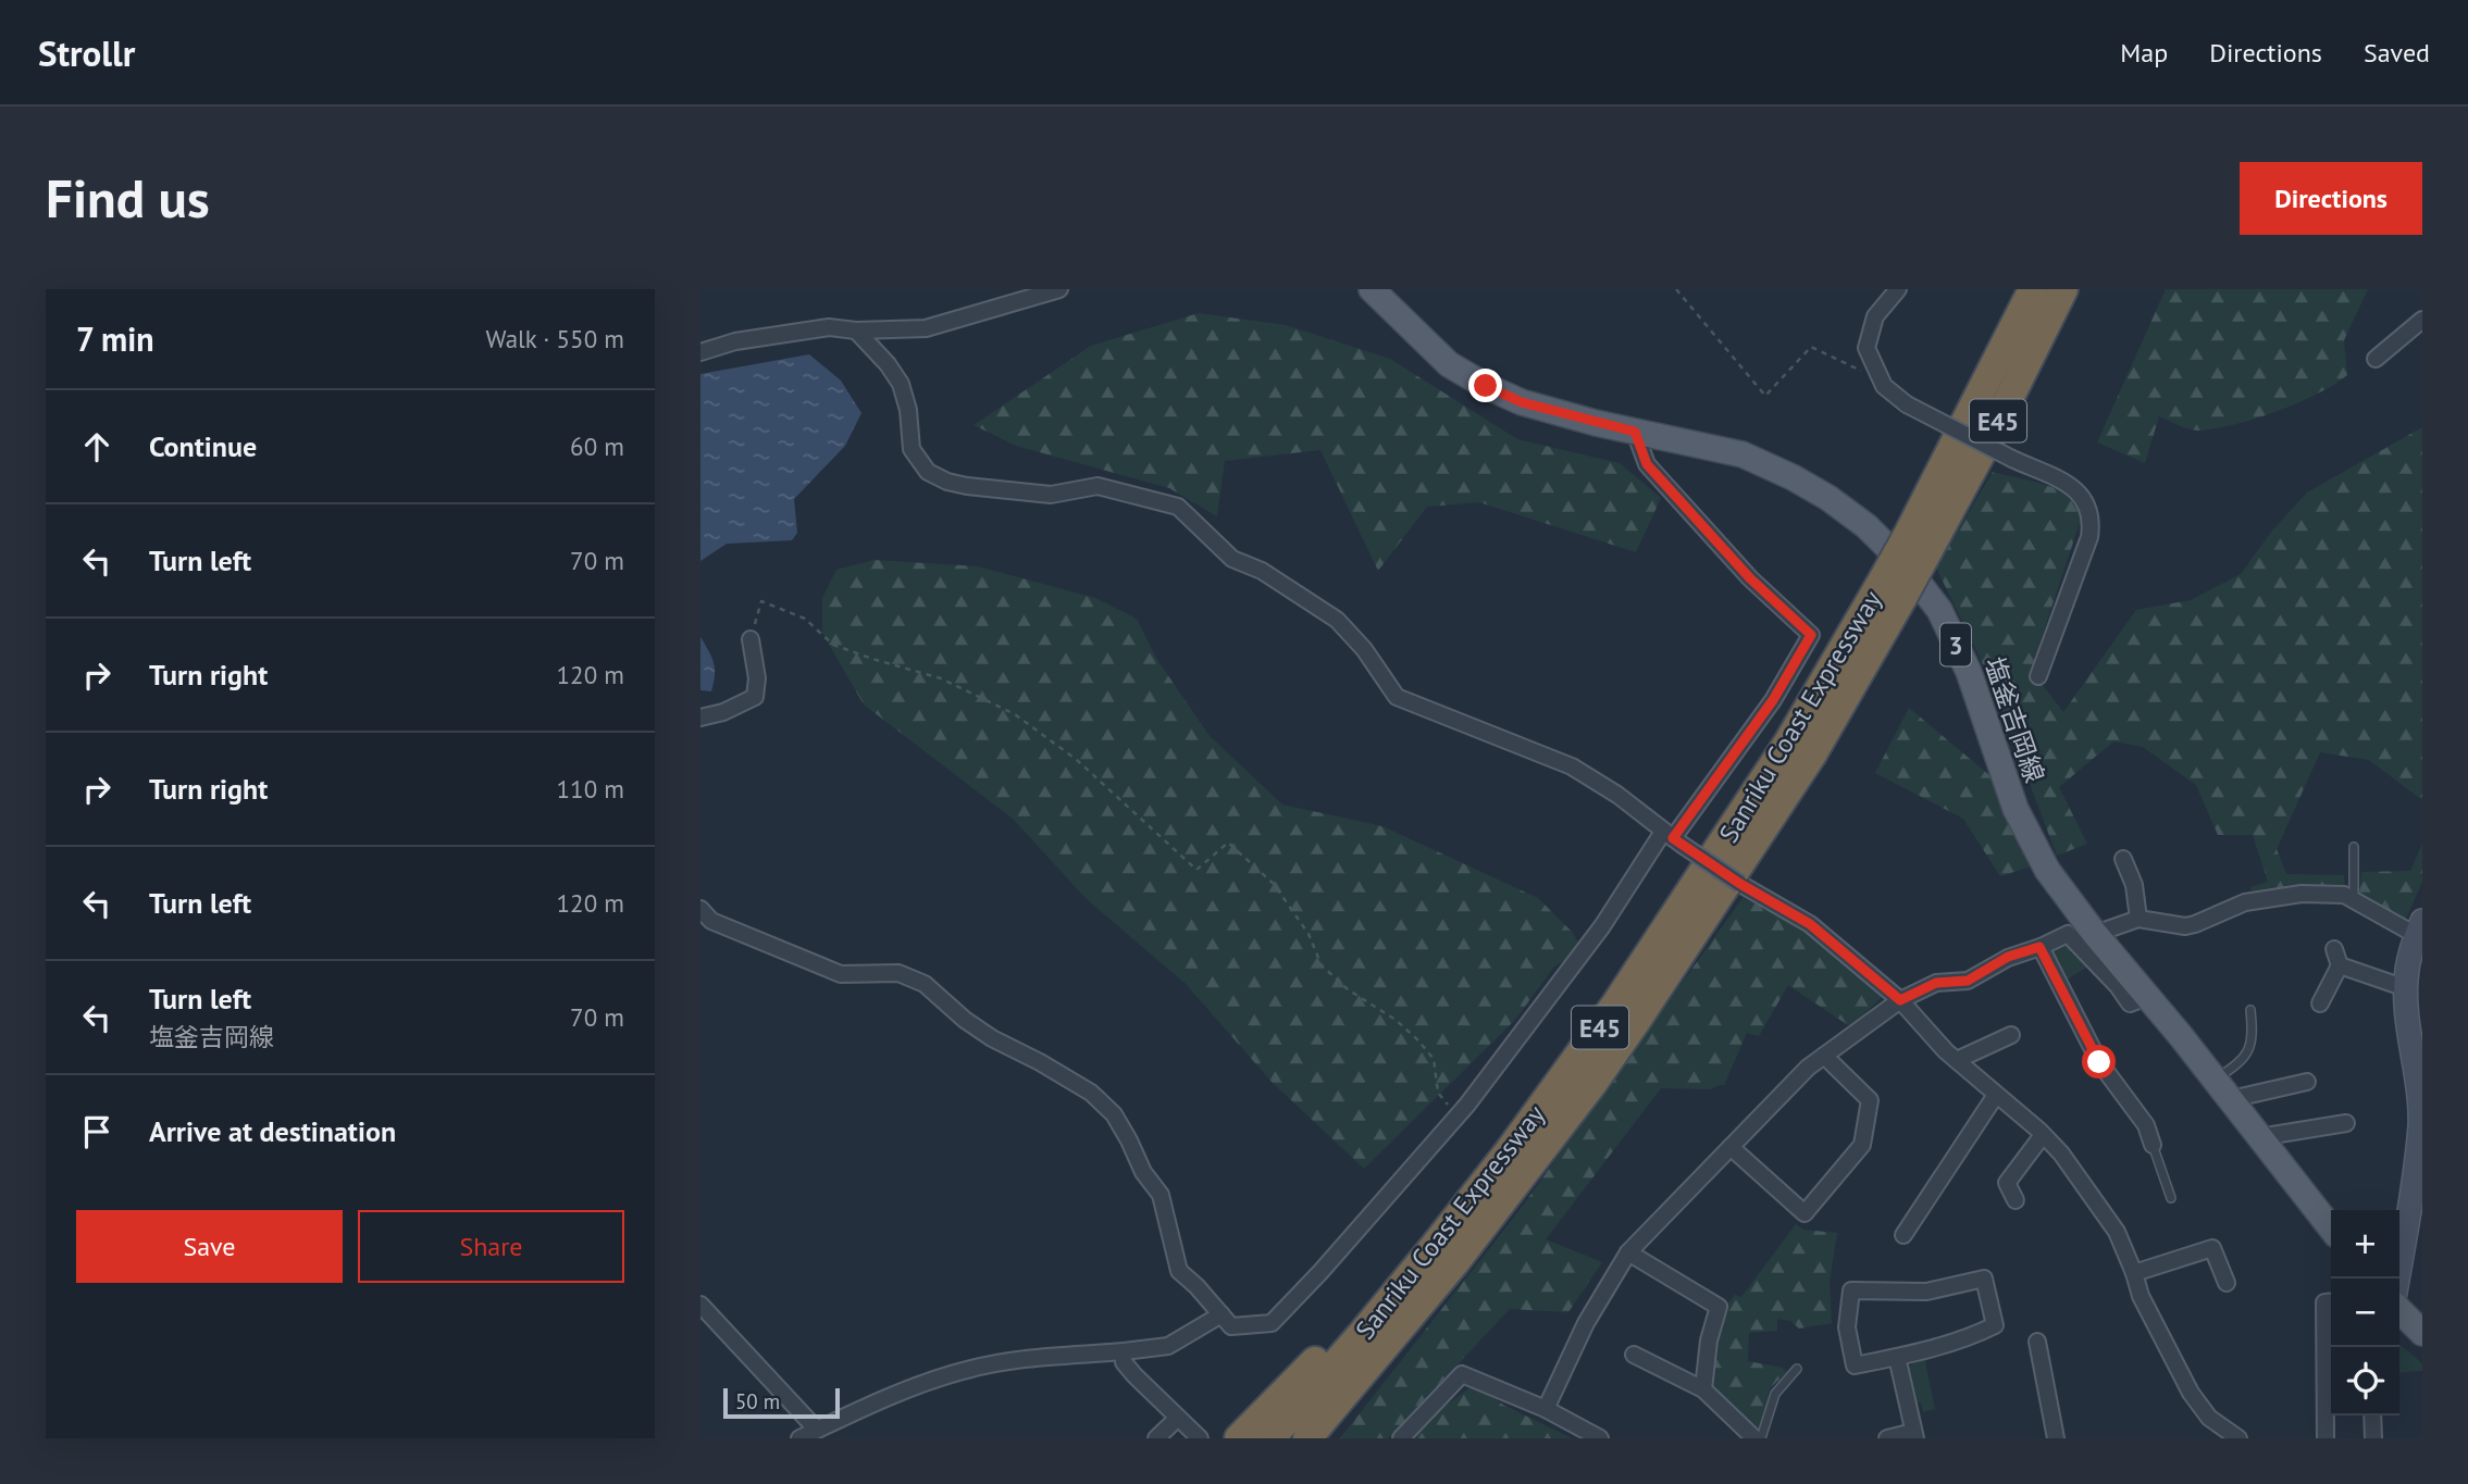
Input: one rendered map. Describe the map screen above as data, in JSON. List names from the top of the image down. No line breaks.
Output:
{"streets":{"highway":["E45","Sanriku Coast Expressway"],"main road":["3","塩釜吉岡線"]},"scale_bar":"50 m","page":{"header":"Strollr","nav":["Map","Directions","Saved"],"buttons":["Directions",["Save","Share"]],"title":"Find us","heading":["7 min","Walk · 550 m"],"list":[["Continue","60 m"],["Turn left","70 m"],["Turn right","120 m"],["Turn right","110 m"],["Turn left","120 m"],["Turn left","塩釜吉岡線","70 m"],"Arrive at destination"],"map_buttons":["+","−"],"scale":"50 m"}}
